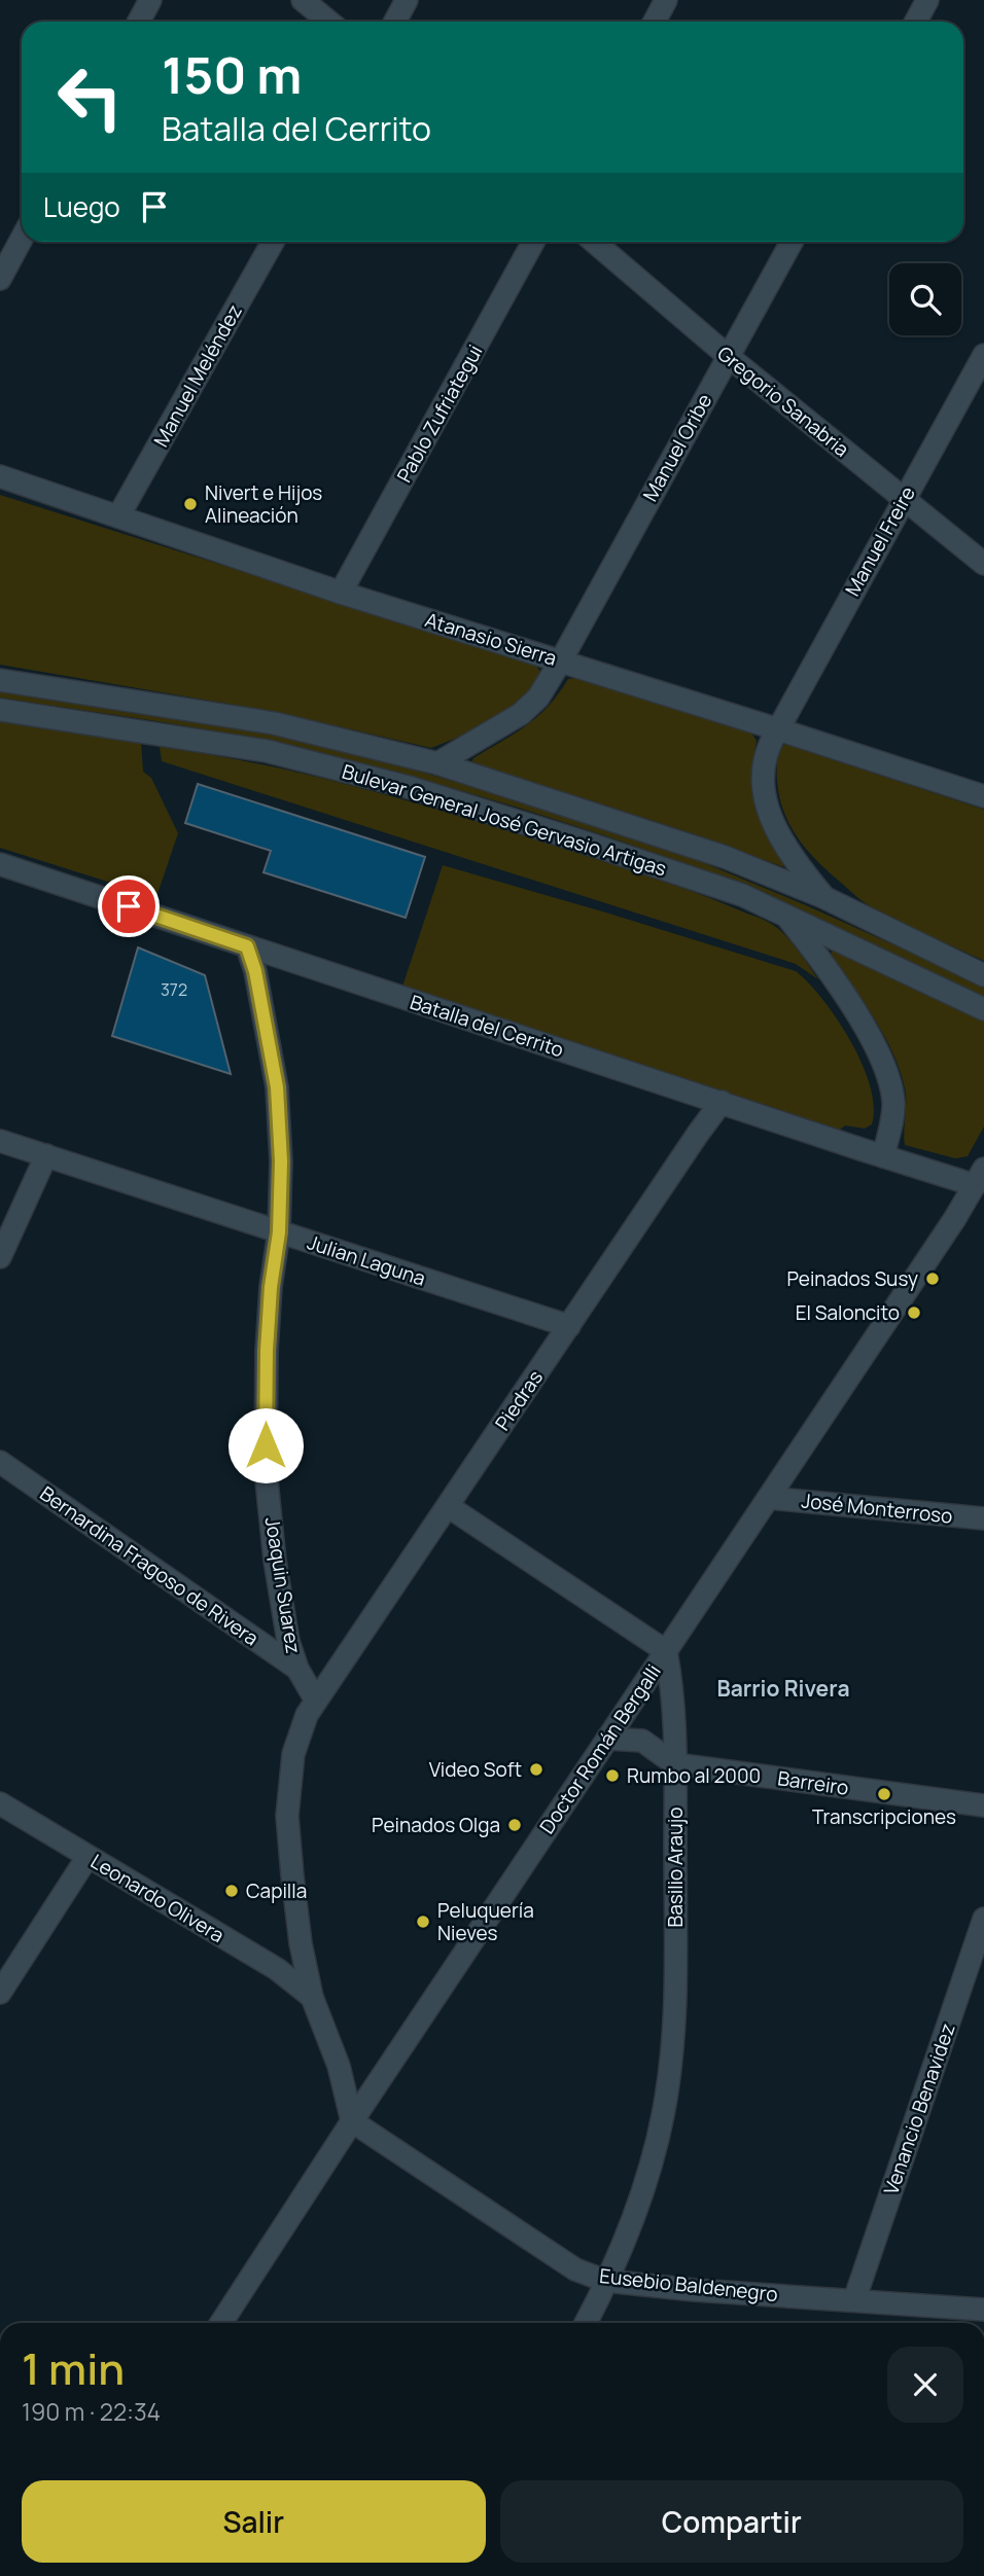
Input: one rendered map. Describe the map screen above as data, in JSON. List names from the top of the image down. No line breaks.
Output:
{"streets":{"street":["Manuel Meléndez","Gregorio Sanabria","Pablo Zufriategui","Manuel Oribe","Manuel Freire","Atanasio Sierra","Bulevar General José Gervasio Artigas","Batalla del Cerrito","Julian Laguna","Piedras","José Monterroso","Bernardina Fragoso de Rivera","Joaquin Suarez","Doctor Román Bergalli","Barreiro","Basilio Araujo","Leonardo Olivera","Venancio Benavidez","Eusebio Baldenegro"]},"crossings":[["Manuel Meléndez","Atanasio Sierra"],["Gregorio Sanabria","Manuel Oribe"],["Gregorio Sanabria","Manuel Freire"],["Pablo Zufriategui","Atanasio Sierra"],["Manuel Oribe","Atanasio Sierra"],["Manuel Oribe","Bulevar General José Gervasio Artigas"],["Manuel Freire","Atanasio Sierra"],["Manuel Freire","Bulevar General José Gervasio Artigas"],["Batalla del Cerrito","Piedras"],["Batalla del Cerrito","Joaquin Suarez"],["Batalla del Cerrito","Doctor Román Bergalli"],["Julian Laguna","Piedras"],["Julian Laguna","Joaquin Suarez"],["Piedras","Joaquin Suarez"],["José Monterroso","Doctor Román Bergalli"],["Bernardina Fragoso de Rivera","Joaquin Suarez"],["Doctor Román Bergalli","Barreiro"],["Doctor Román Bergalli","Basilio Araujo"],["Doctor Román Bergalli","Eusebio Baldenegro"],["Barreiro","Basilio Araujo"],["Basilio Araujo","Eusebio Baldenegro"],["Venancio Benavidez","Eusebio Baldenegro"]],"districts":["Barrio Rivera"],"places":["Nivert e Hijos Alineación","Peinados Susy","El Saloncito","Video Soft","Rumbo al 2000","Transcripciones","Peinados Olga","Capilla","Peluquería Nieves"],"house_numbers":["372"],"page":{"turn":["150 m","Batalla del Cerrito"],"then":"Luego","heading":["1 min","190 m · 22:34"],"buttons":["Salir","Compartir"]}}
